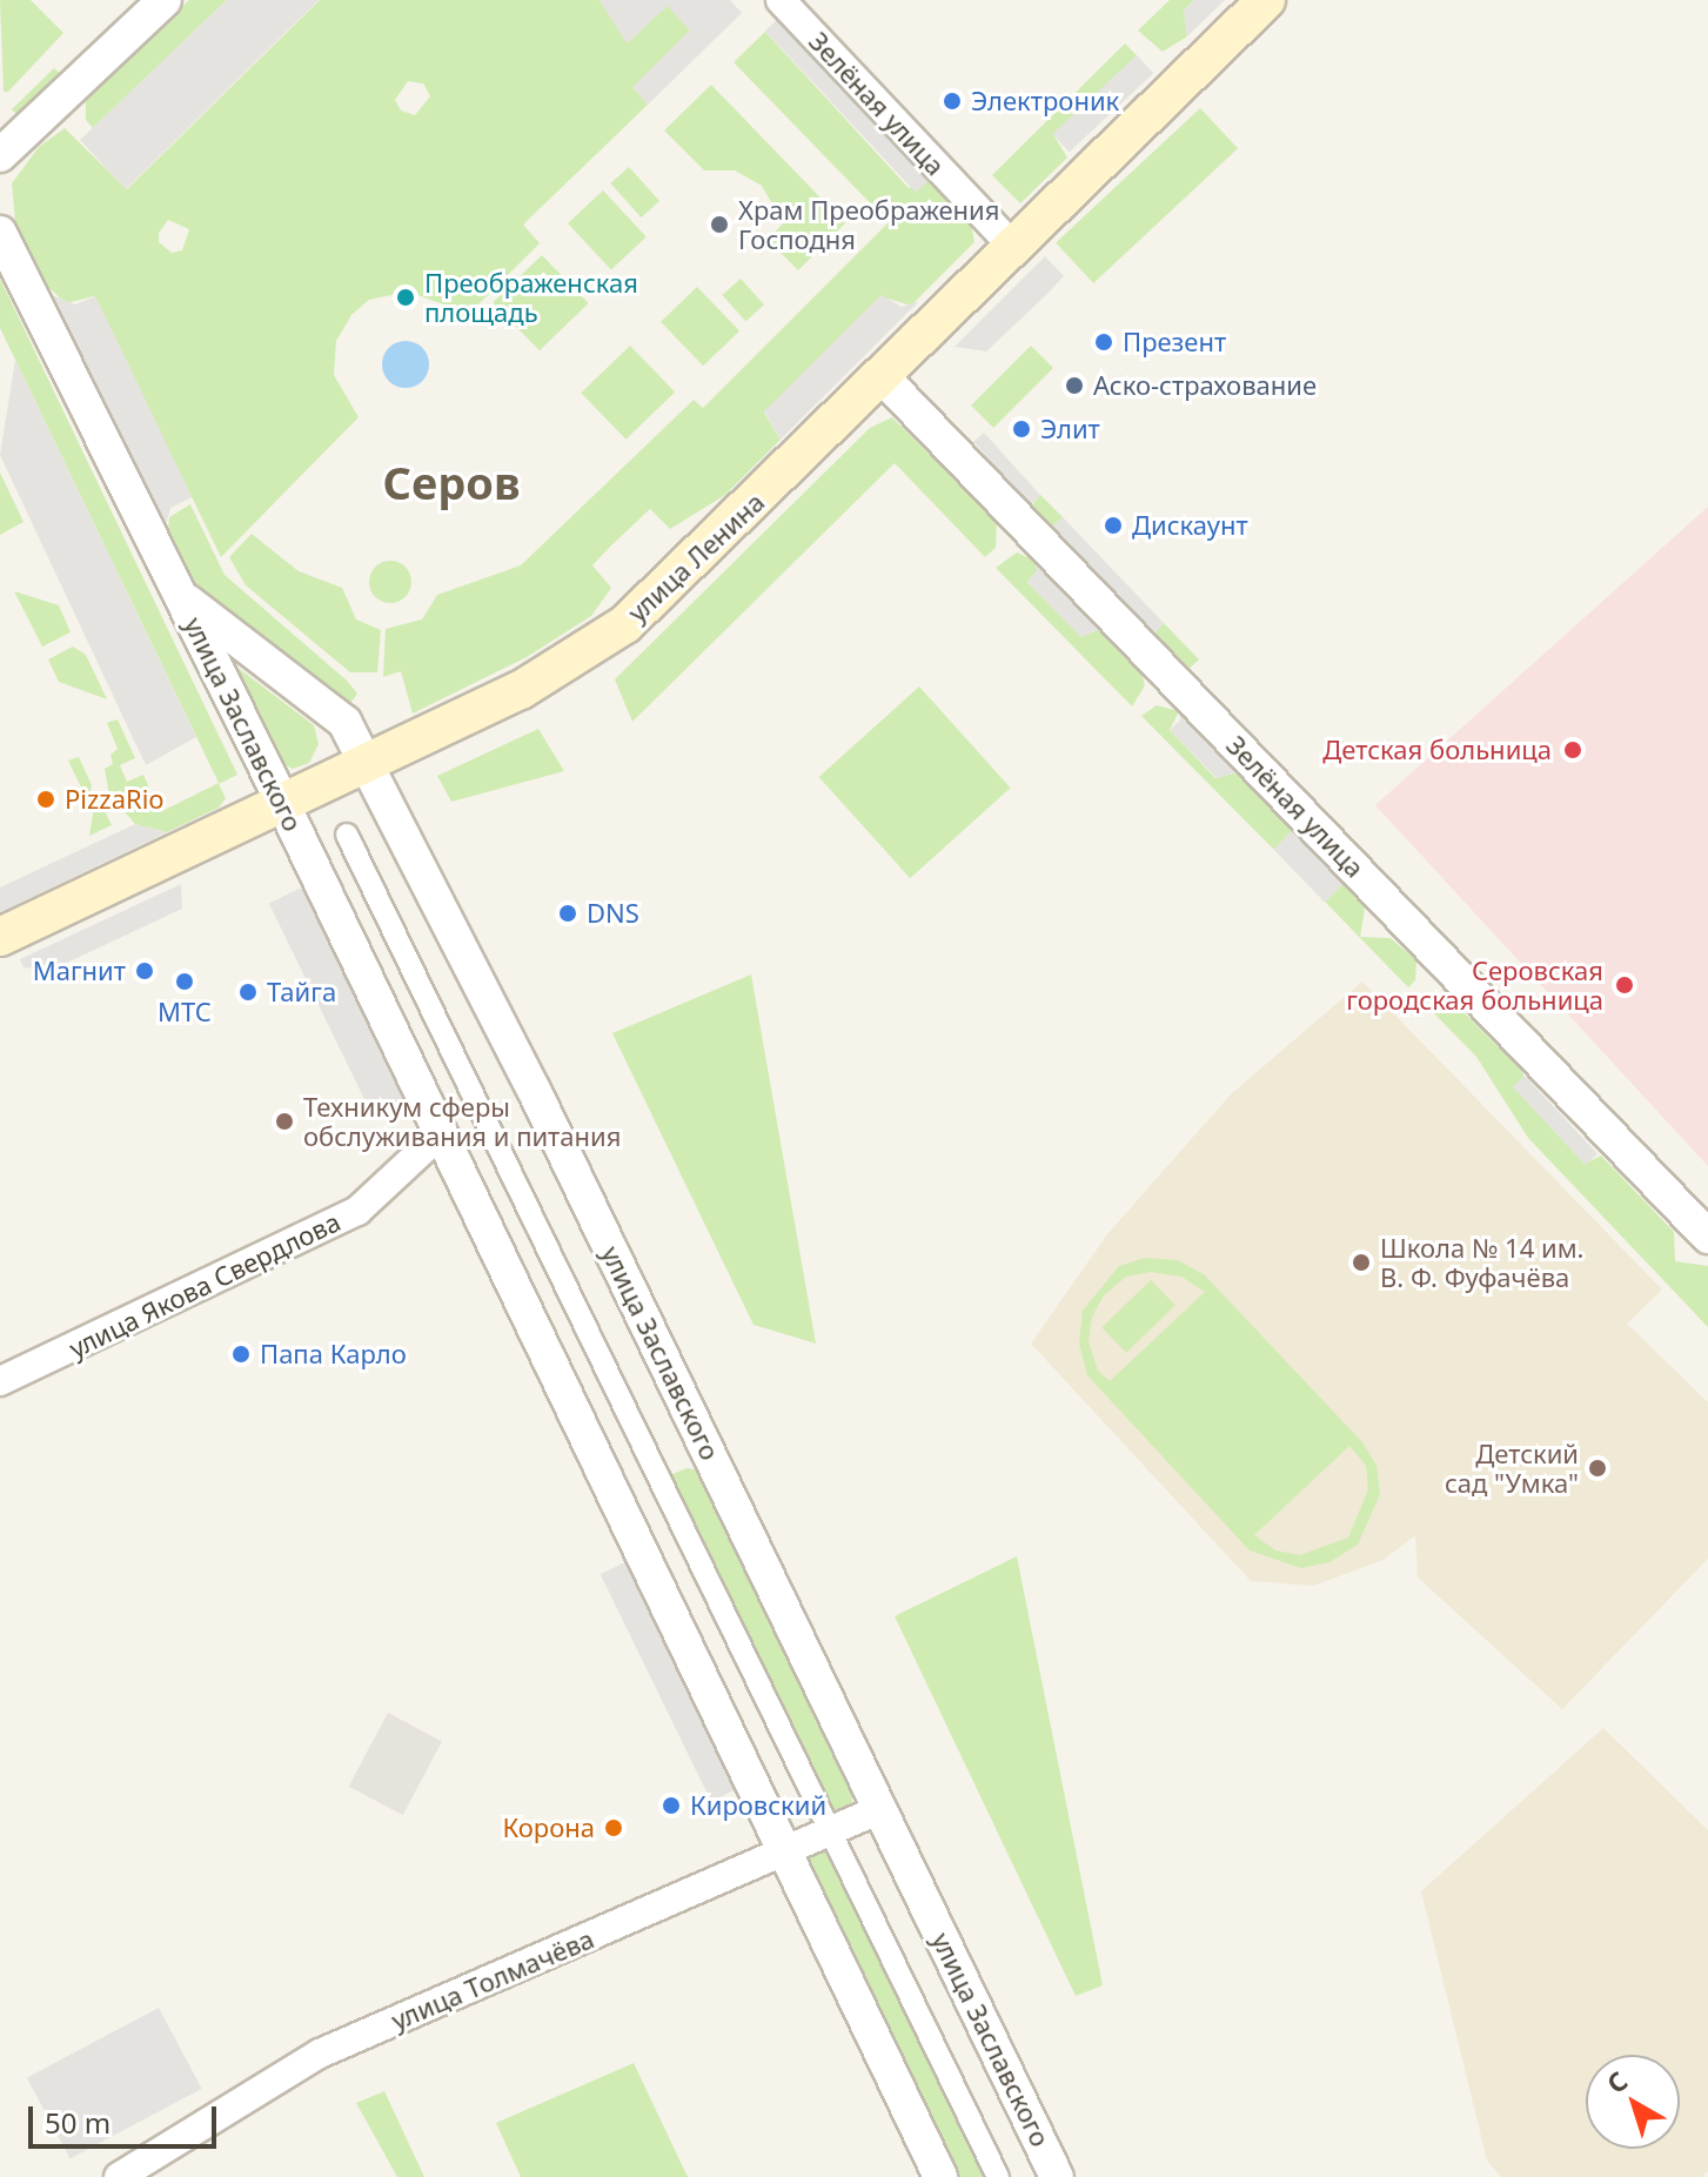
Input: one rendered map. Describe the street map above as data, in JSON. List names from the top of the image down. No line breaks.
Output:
{"streets":{"main road":["улица Ленина"],"street":["Зелёная улица","улица Заславского","улица Якова Свердлова","улица Толмачёва"]},"crossings":[["Зелёная улица","улица Ленина"],["улица Ленина","улица Заславского"],["улица Заславского","улица Якова Свердлова"],["улица Заславского","улица Толмачёва"]],"districts":["Серов"],"places":["Электроник","Храм Преображения Господня","Преображенская площадь","Презент","Аско-страхование","Элит","Дискаунт","Детская больница","PizzaRio","DNS","Магнит","МТС","Серовская городская больница","Тайга","Техникум сферы обслуживания и питания","Школа № 14 им. В. Ф. Фуфачёва","Папа Карло","Детский сад \"Умка\"","Кировский","Корона"],"scale_bar":"50 m","north":"top left"}
